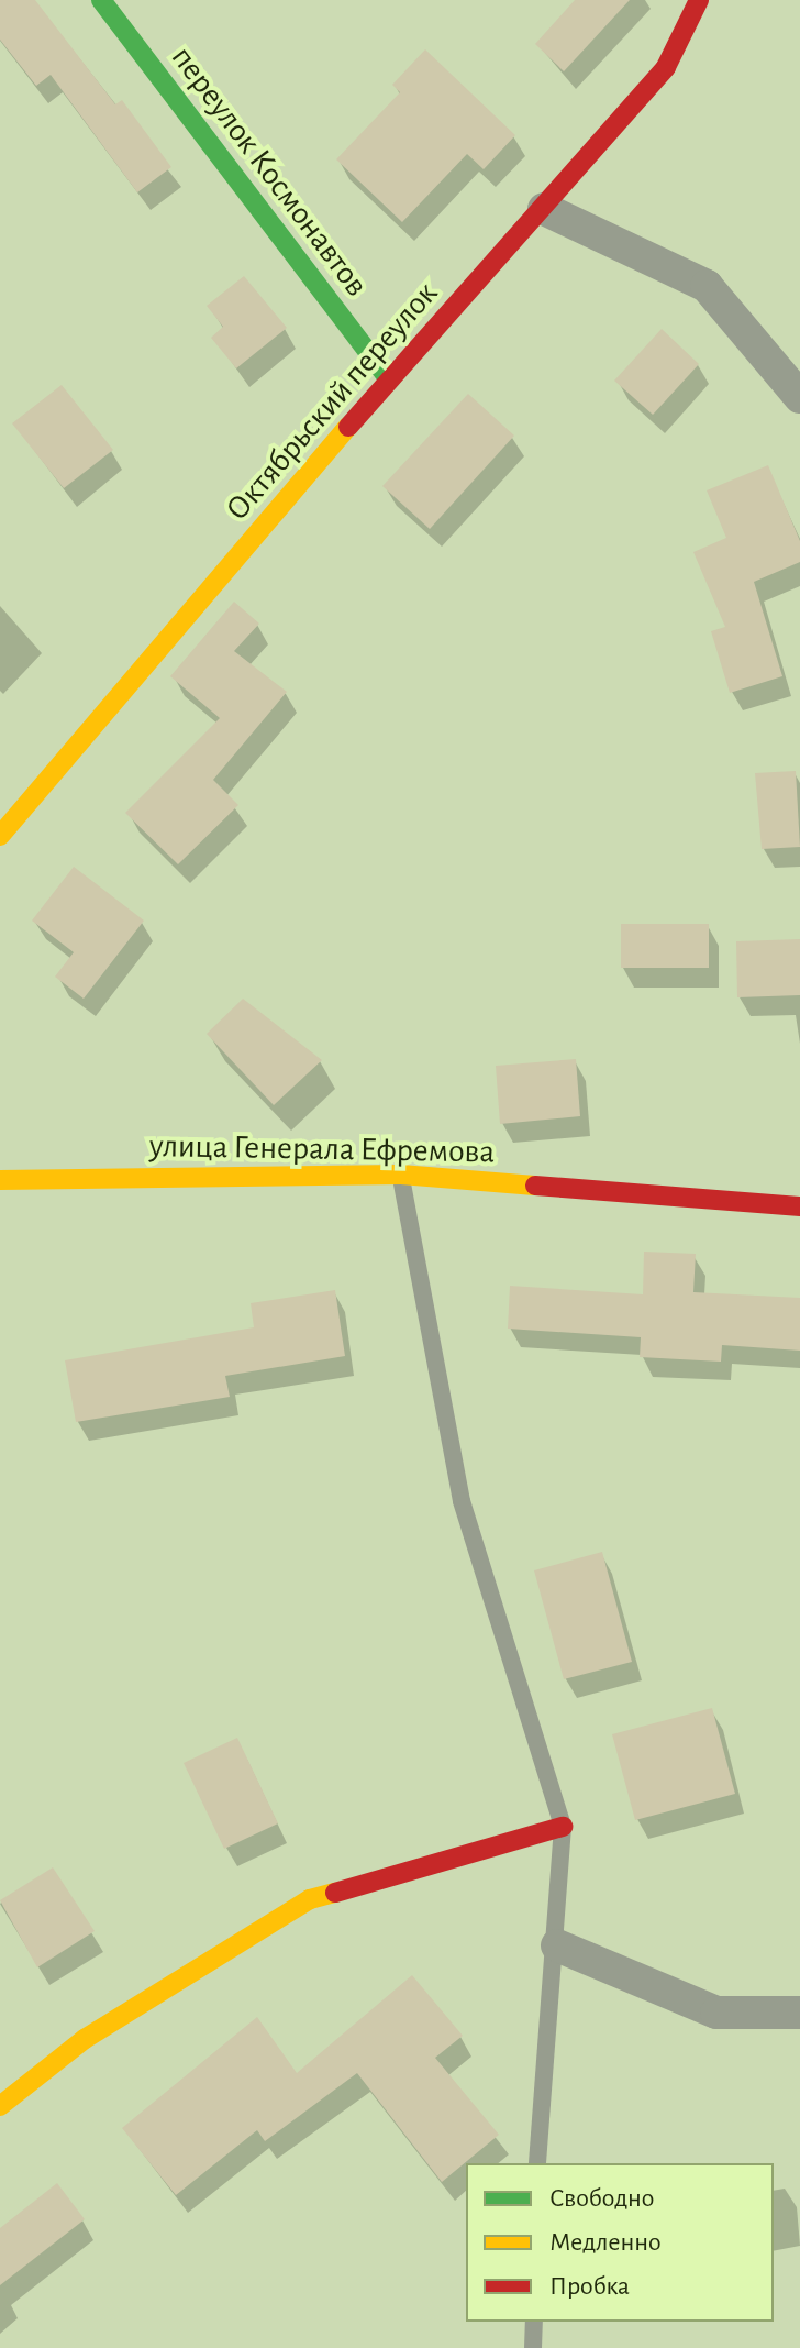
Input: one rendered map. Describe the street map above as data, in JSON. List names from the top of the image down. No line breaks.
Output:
{"streets":{"street":["переулок Космонавтов","Октябрьский переулок","улица Генерала Ефремова"]},"crossings":[["переулок Космонавтов","Октябрьский переулок"]],"legend":["Свободно","Медленно","Пробка"]}
